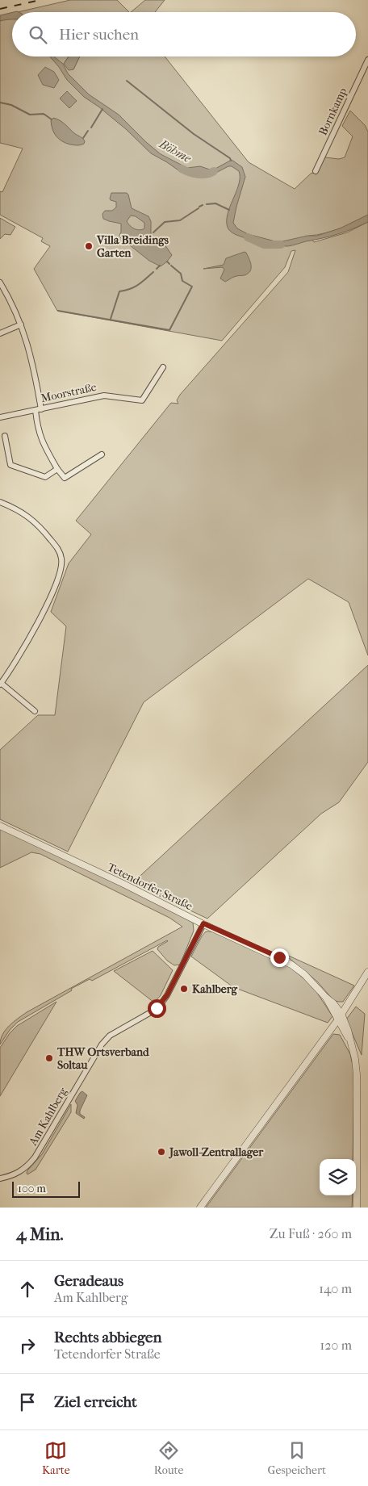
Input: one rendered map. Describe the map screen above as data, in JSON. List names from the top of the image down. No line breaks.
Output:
{"streets":{"street":["Bornkamp","Moorstraße","Tetendorfer Straße","Am Kahlberg"]},"crossings":[["Tetendorfer Straße","Am Kahlberg"]],"water":["Böhme"],"places":["Villa Breidings Garten","Kahlberg","THW Ortsverband Soltau","Jawoll-Zentrallager"],"scale_bar":"100 m","page":{"search":"Hier suchen","scale":"100 m","heading":["4 Min.","Zu Fuß · 260 m"],"list":[["Geradeaus","Am Kahlberg","140 m"],["Rechts abbiegen","Tetendorfer Straße","120 m"],"Ziel erreicht"],"nav":["Karte","Route","Gespeichert"]}}
